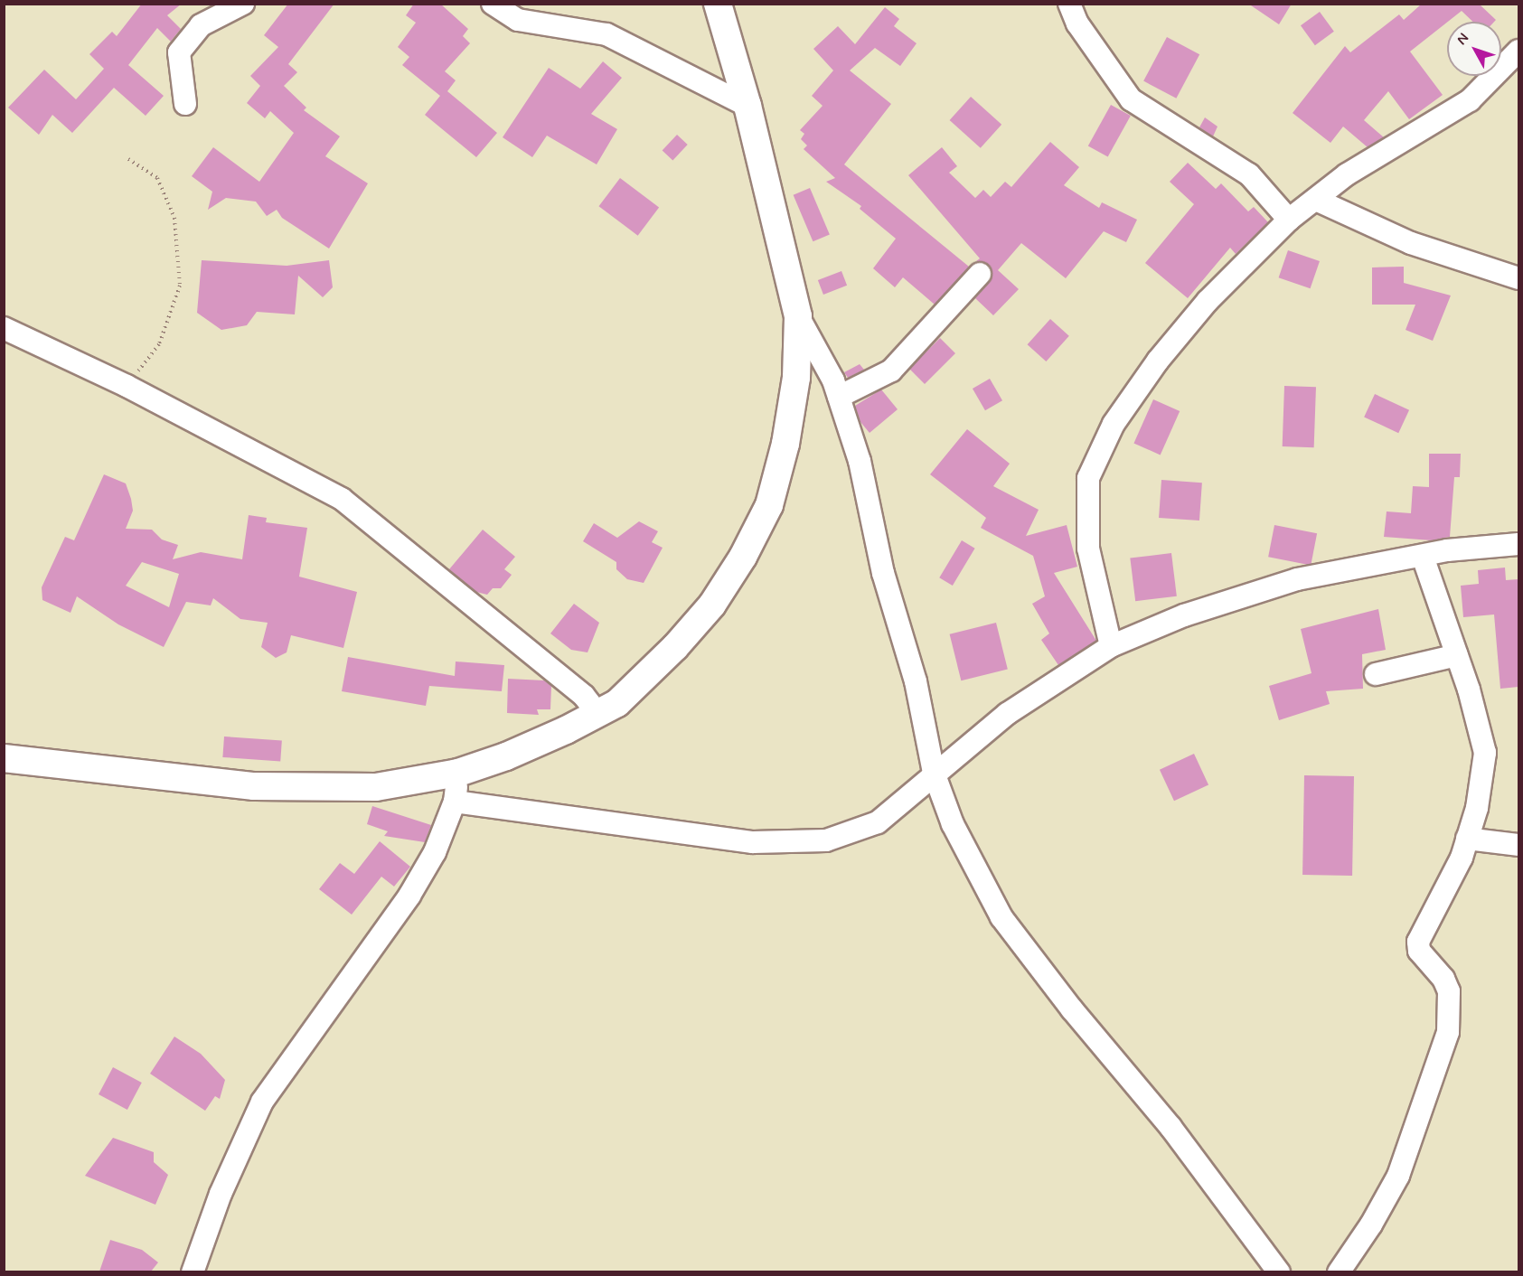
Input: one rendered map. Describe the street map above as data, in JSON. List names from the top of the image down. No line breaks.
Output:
{"north":"top left"}
